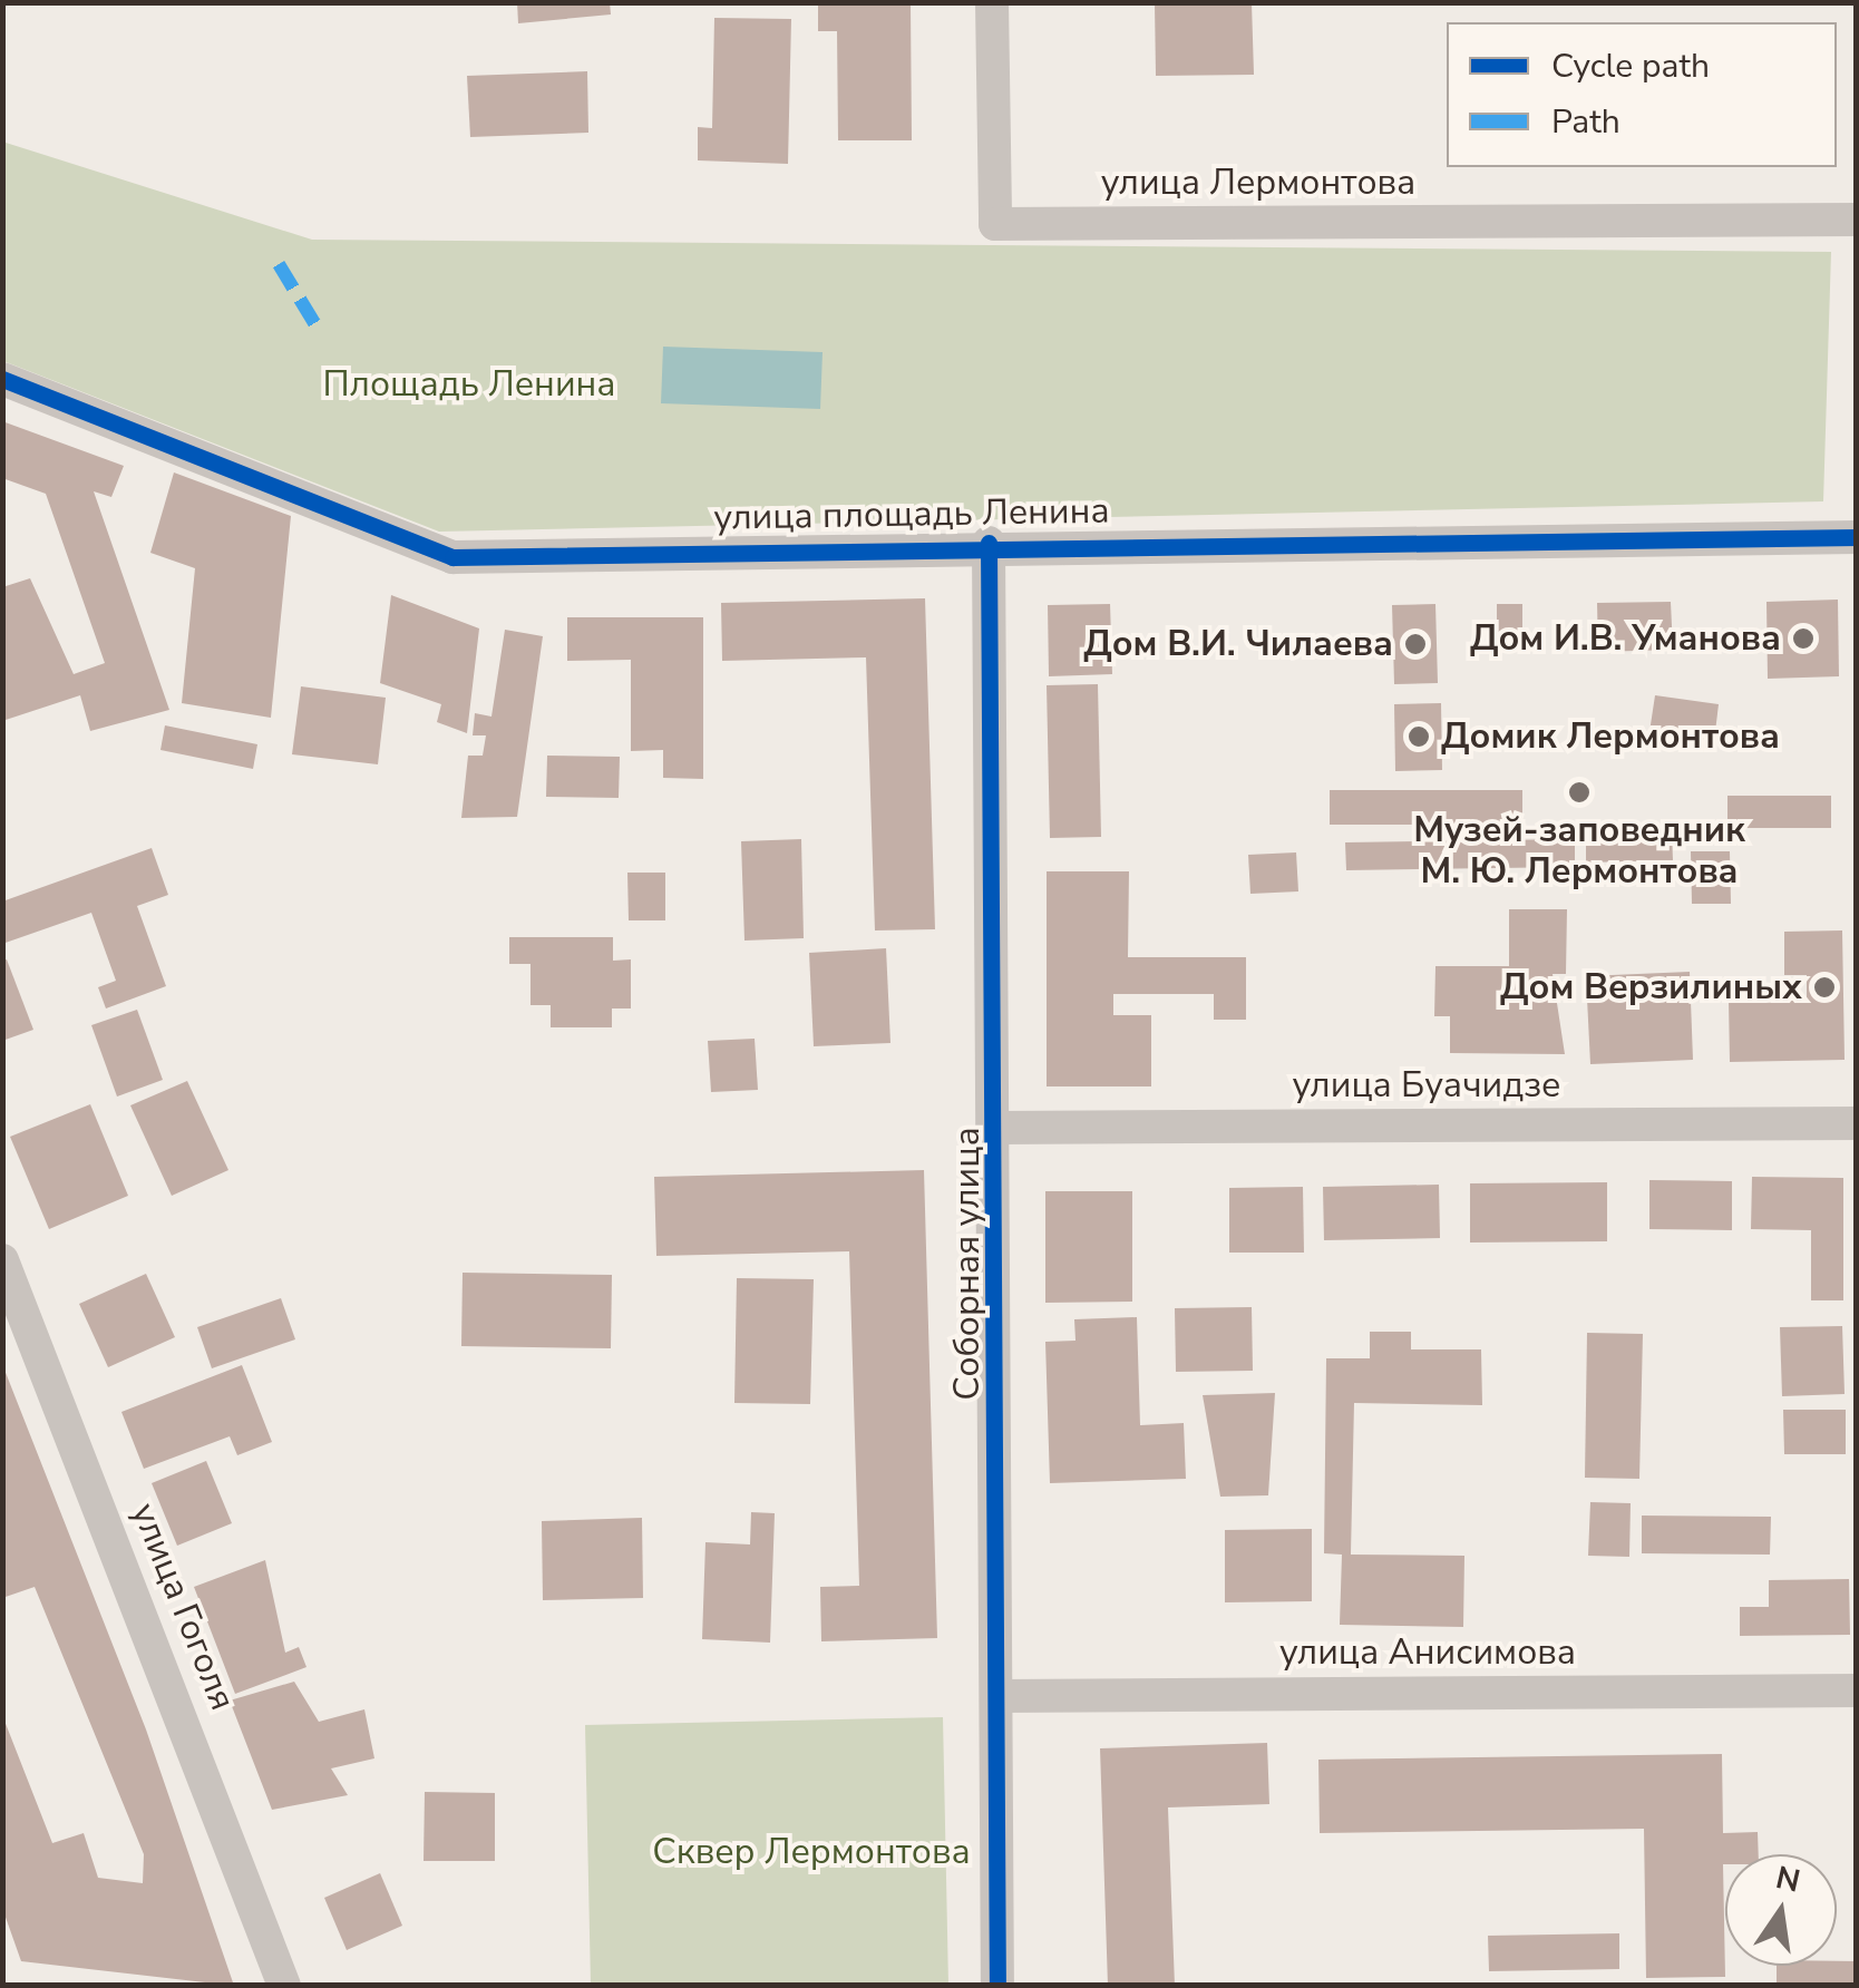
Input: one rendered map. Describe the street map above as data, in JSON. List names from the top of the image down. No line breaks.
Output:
{"streets":{"street":["улица Лермонтова","улица площадь Ленина","улица Буачидзе","Соборная улица","улица Гоголя","улица Анисимова"]},"crossings":[["улица площадь Ленина","Соборная улица"],["улица Буачидзе","Соборная улица"],["Соборная улица","улица Анисимова"]],"parks":["Площадь Ленина","Сквер Лермонтова"],"places":["Дом И.В. Уманова","Дом В.И. Чилаева","Домик Лермонтова","Музей-заповедник М. Ю. Лермонтова","Дом Верзилиных"],"legend":["Cycle path","Path"],"north":"top"}
